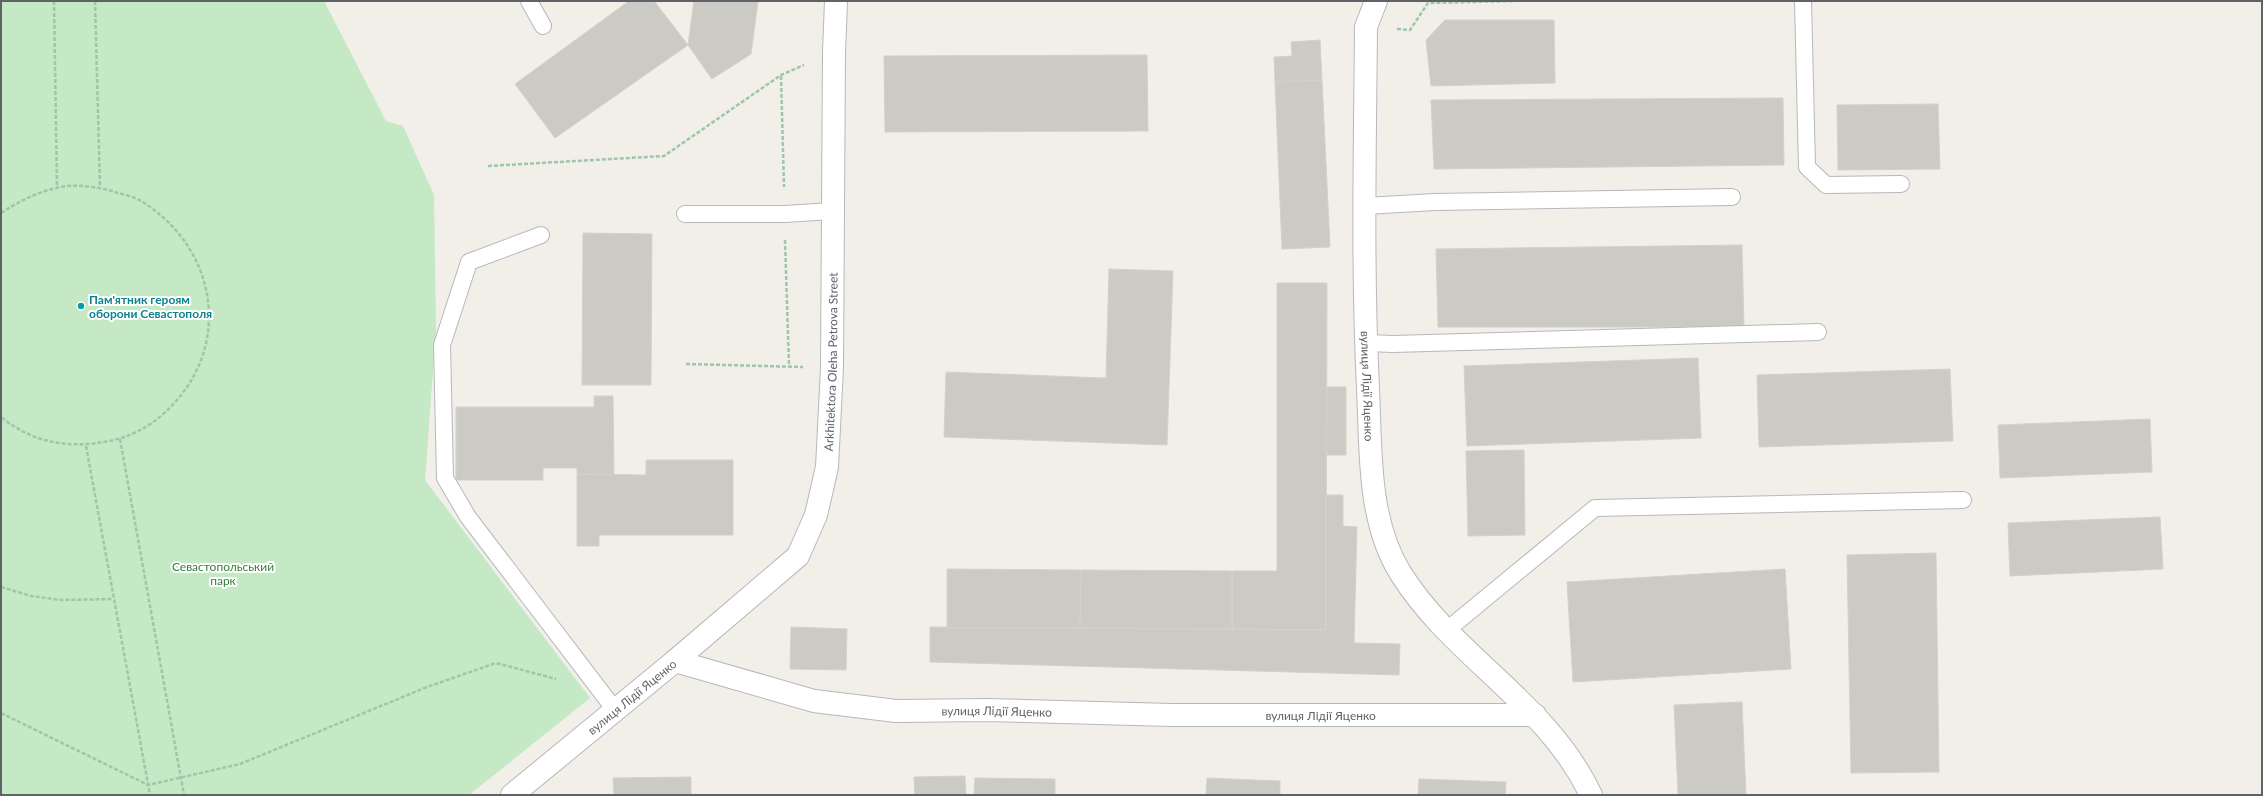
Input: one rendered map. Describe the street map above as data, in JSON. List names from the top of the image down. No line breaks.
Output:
{"streets":{"street":["Arkhitektora Oleha Petrova Street","вулиця Лідії Яценко"]},"crossings":[["Arkhitektora Oleha Petrova Street","вулиця Лідії Яценко"]],"parks":["Севастопольський парк"],"places":["Пам'ятник героям оборони Севастополя"]}
